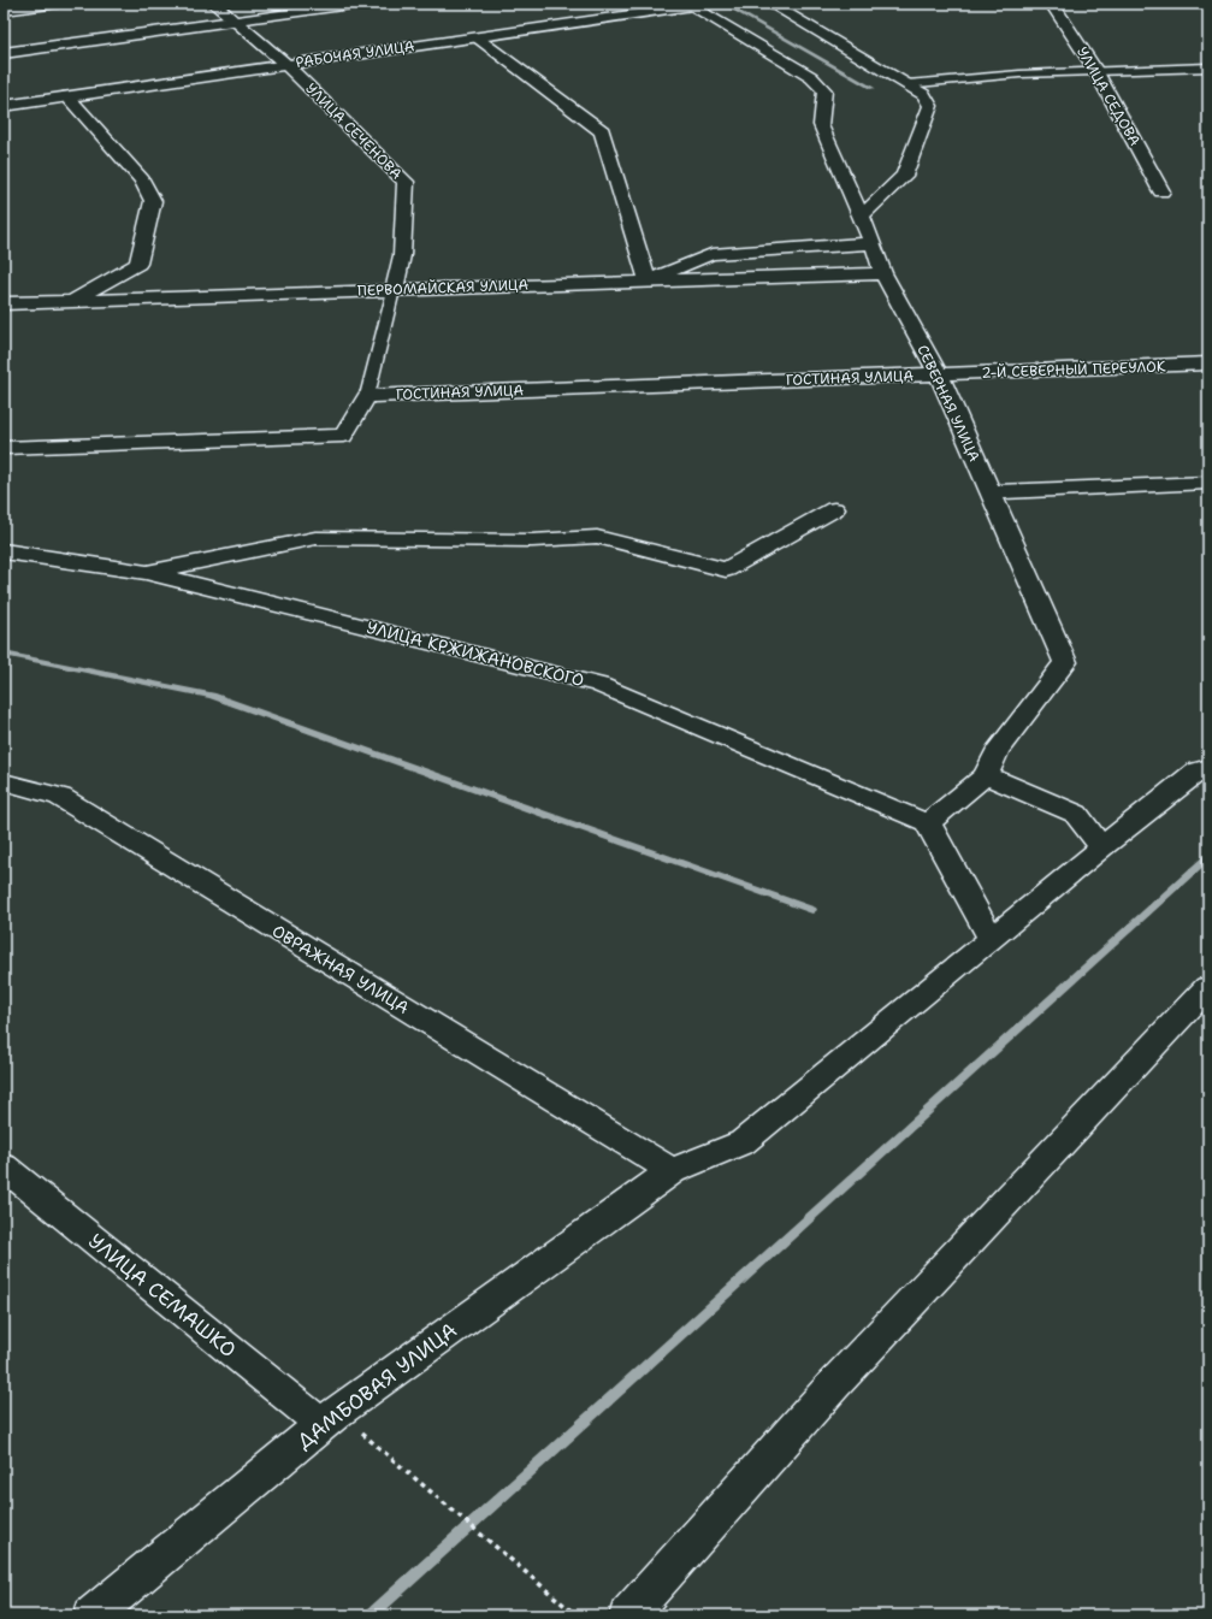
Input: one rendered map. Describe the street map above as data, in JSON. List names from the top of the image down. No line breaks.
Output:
{"streets":{"street":["РАБОЧАЯ УЛИЦА","УЛИЦА СЕДОВА","УЛИЦА СЕЧЕНОВА","ПЕРВОМАЙСКАЯ УЛИЦА","2-Й СЕВЕРНЫЙ ПЕРЕУЛОК","ГОСТИНАЯ УЛИЦА","СЕВЕРНАЯ УЛИЦА","УЛИЦА КРЖИЖАНОВСКОГО","ОВРАЖНАЯ УЛИЦА","УЛИЦА СЕМАШКО","ДАМБОВАЯ УЛИЦА"]},"crossings":[["РАБОЧАЯ УЛИЦА","УЛИЦА СЕЧЕНОВА"],["РАБОЧАЯ УЛИЦА","СЕВЕРНАЯ УЛИЦА"],["УЛИЦА СЕЧЕНОВА","ПЕРВОМАЙСКАЯ УЛИЦА"],["ПЕРВОМАЙСКАЯ УЛИЦА","СЕВЕРНАЯ УЛИЦА"],["2-Й СЕВЕРНЫЙ ПЕРЕУЛОК","ГОСТИНАЯ УЛИЦА"],["2-Й СЕВЕРНЫЙ ПЕРЕУЛОК","СЕВЕРНАЯ УЛИЦА"],["ГОСТИНАЯ УЛИЦА","СЕВЕРНАЯ УЛИЦА"],["СЕВЕРНАЯ УЛИЦА","УЛИЦА КРЖИЖАНОВСКОГО"],["ОВРАЖНАЯ УЛИЦА","ДАМБОВАЯ УЛИЦА"],["УЛИЦА СЕМАШКО","ДАМБОВАЯ УЛИЦА"]]}
